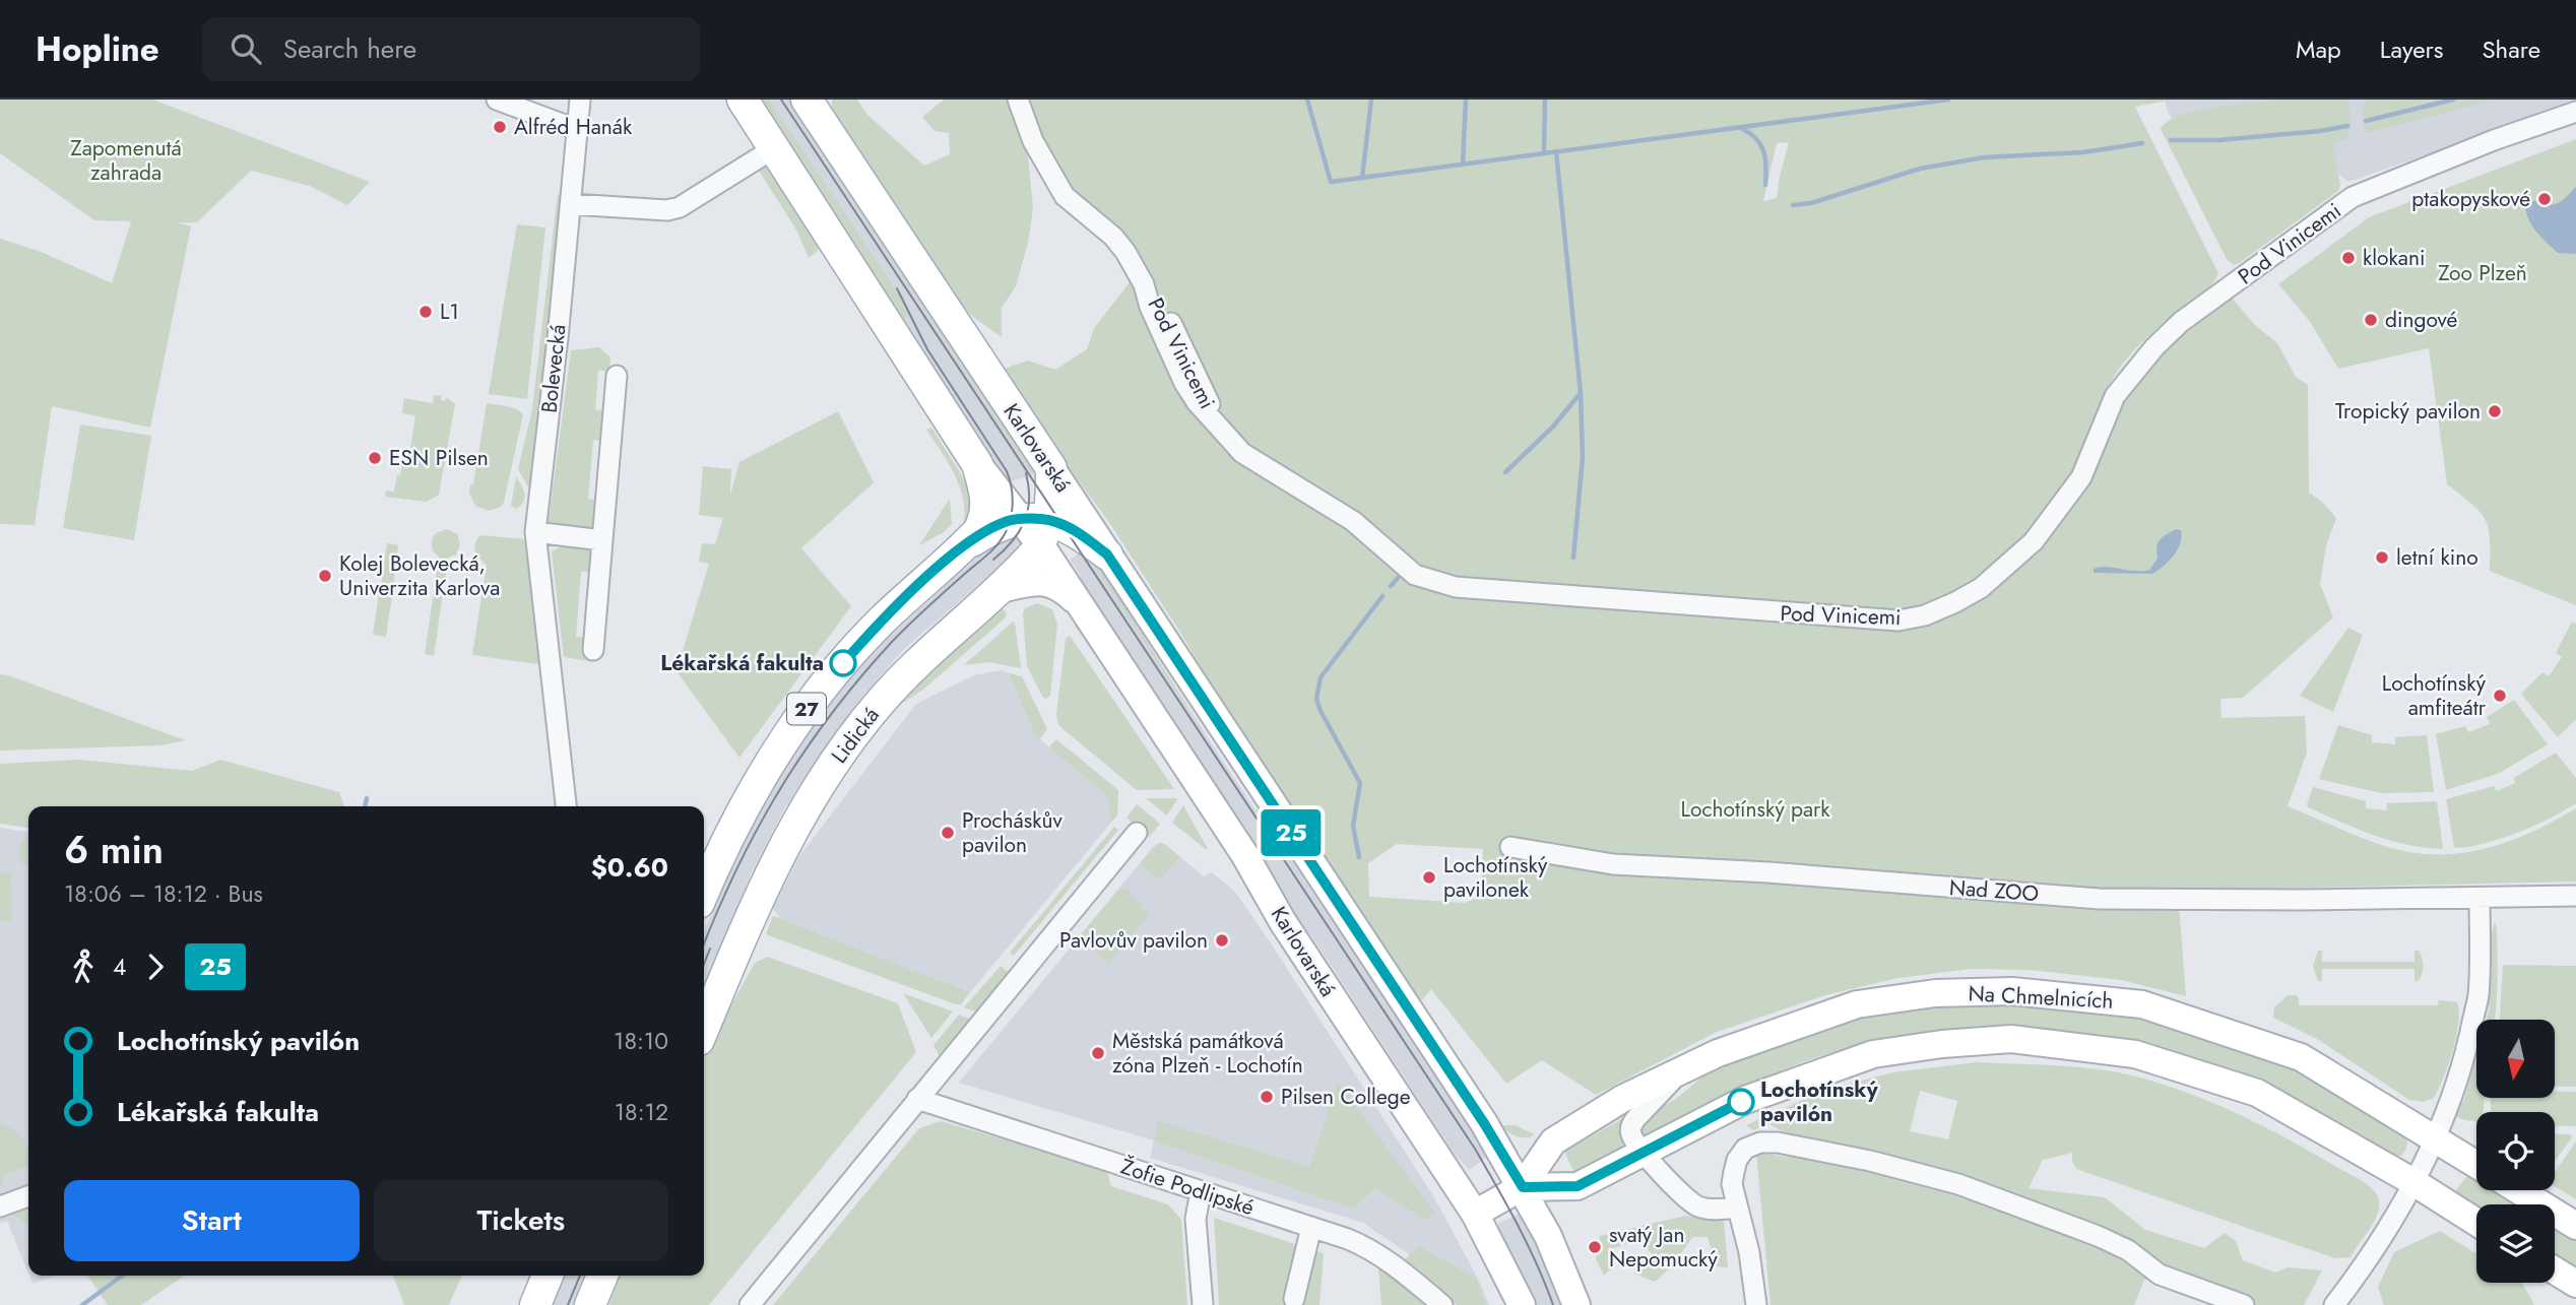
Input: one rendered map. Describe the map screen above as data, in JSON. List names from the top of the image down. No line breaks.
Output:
{"streets":{"main road":["Karlovarská","27","Lidická"],"street":["Pod Vinicemi","Bolevecká","Nad ZOO","Na Chmelnicích","Žofie Podlipské"]},"crossings":[["Karlovarská","27"],["Karlovarská","Lidická"],["Karlovarská","Na Chmelnicích"]],"parks":["Zapomenutá zahrada","Zoo Plzeň","Lochotínský park"],"places":["Alfréd Hanák","ptakopyskové","klokani","L1","dingové","Tropický pavilon","ESN Pilsen","letní kino","Kolej Bolevecká, Univerzita Karlova","Lékařská fakulta","Lochotínský amfiteátr","Procháskův pavilon","Lochotínský pavilonek","Pavlovův pavilon","Městská památková zóna Plzeň - Lochotín","Pilsen College","Lochotínský pavilón","svatý Jan Nepomucký"],"lines":["bus line 25"],"north":"bottom","page":{"header":"Hopline","search":"Search here","nav":["Map","Layers","Share"],"on_map":"25","heading":["6 min","18:06 – 18:12 · Bus","$0.60"],"legs":["4","25"],"list":[{"name":"Lochotínský pavilón","value":"18:10"},{"name":"Lékařská fakulta","value":"18:12"}],"buttons":["Start","Tickets"]}}
